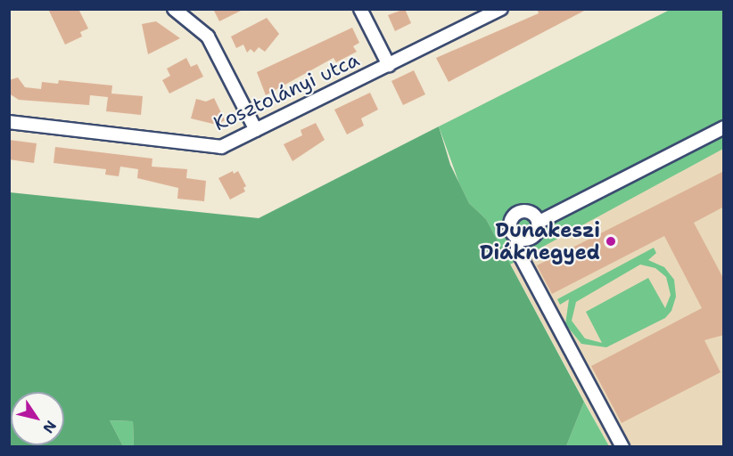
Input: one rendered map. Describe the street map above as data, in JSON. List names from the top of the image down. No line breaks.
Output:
{"streets":{"street":["Kosztolányi utca"]},"places":["Dunakeszi Diáknegyed"],"north":"bottom right"}
